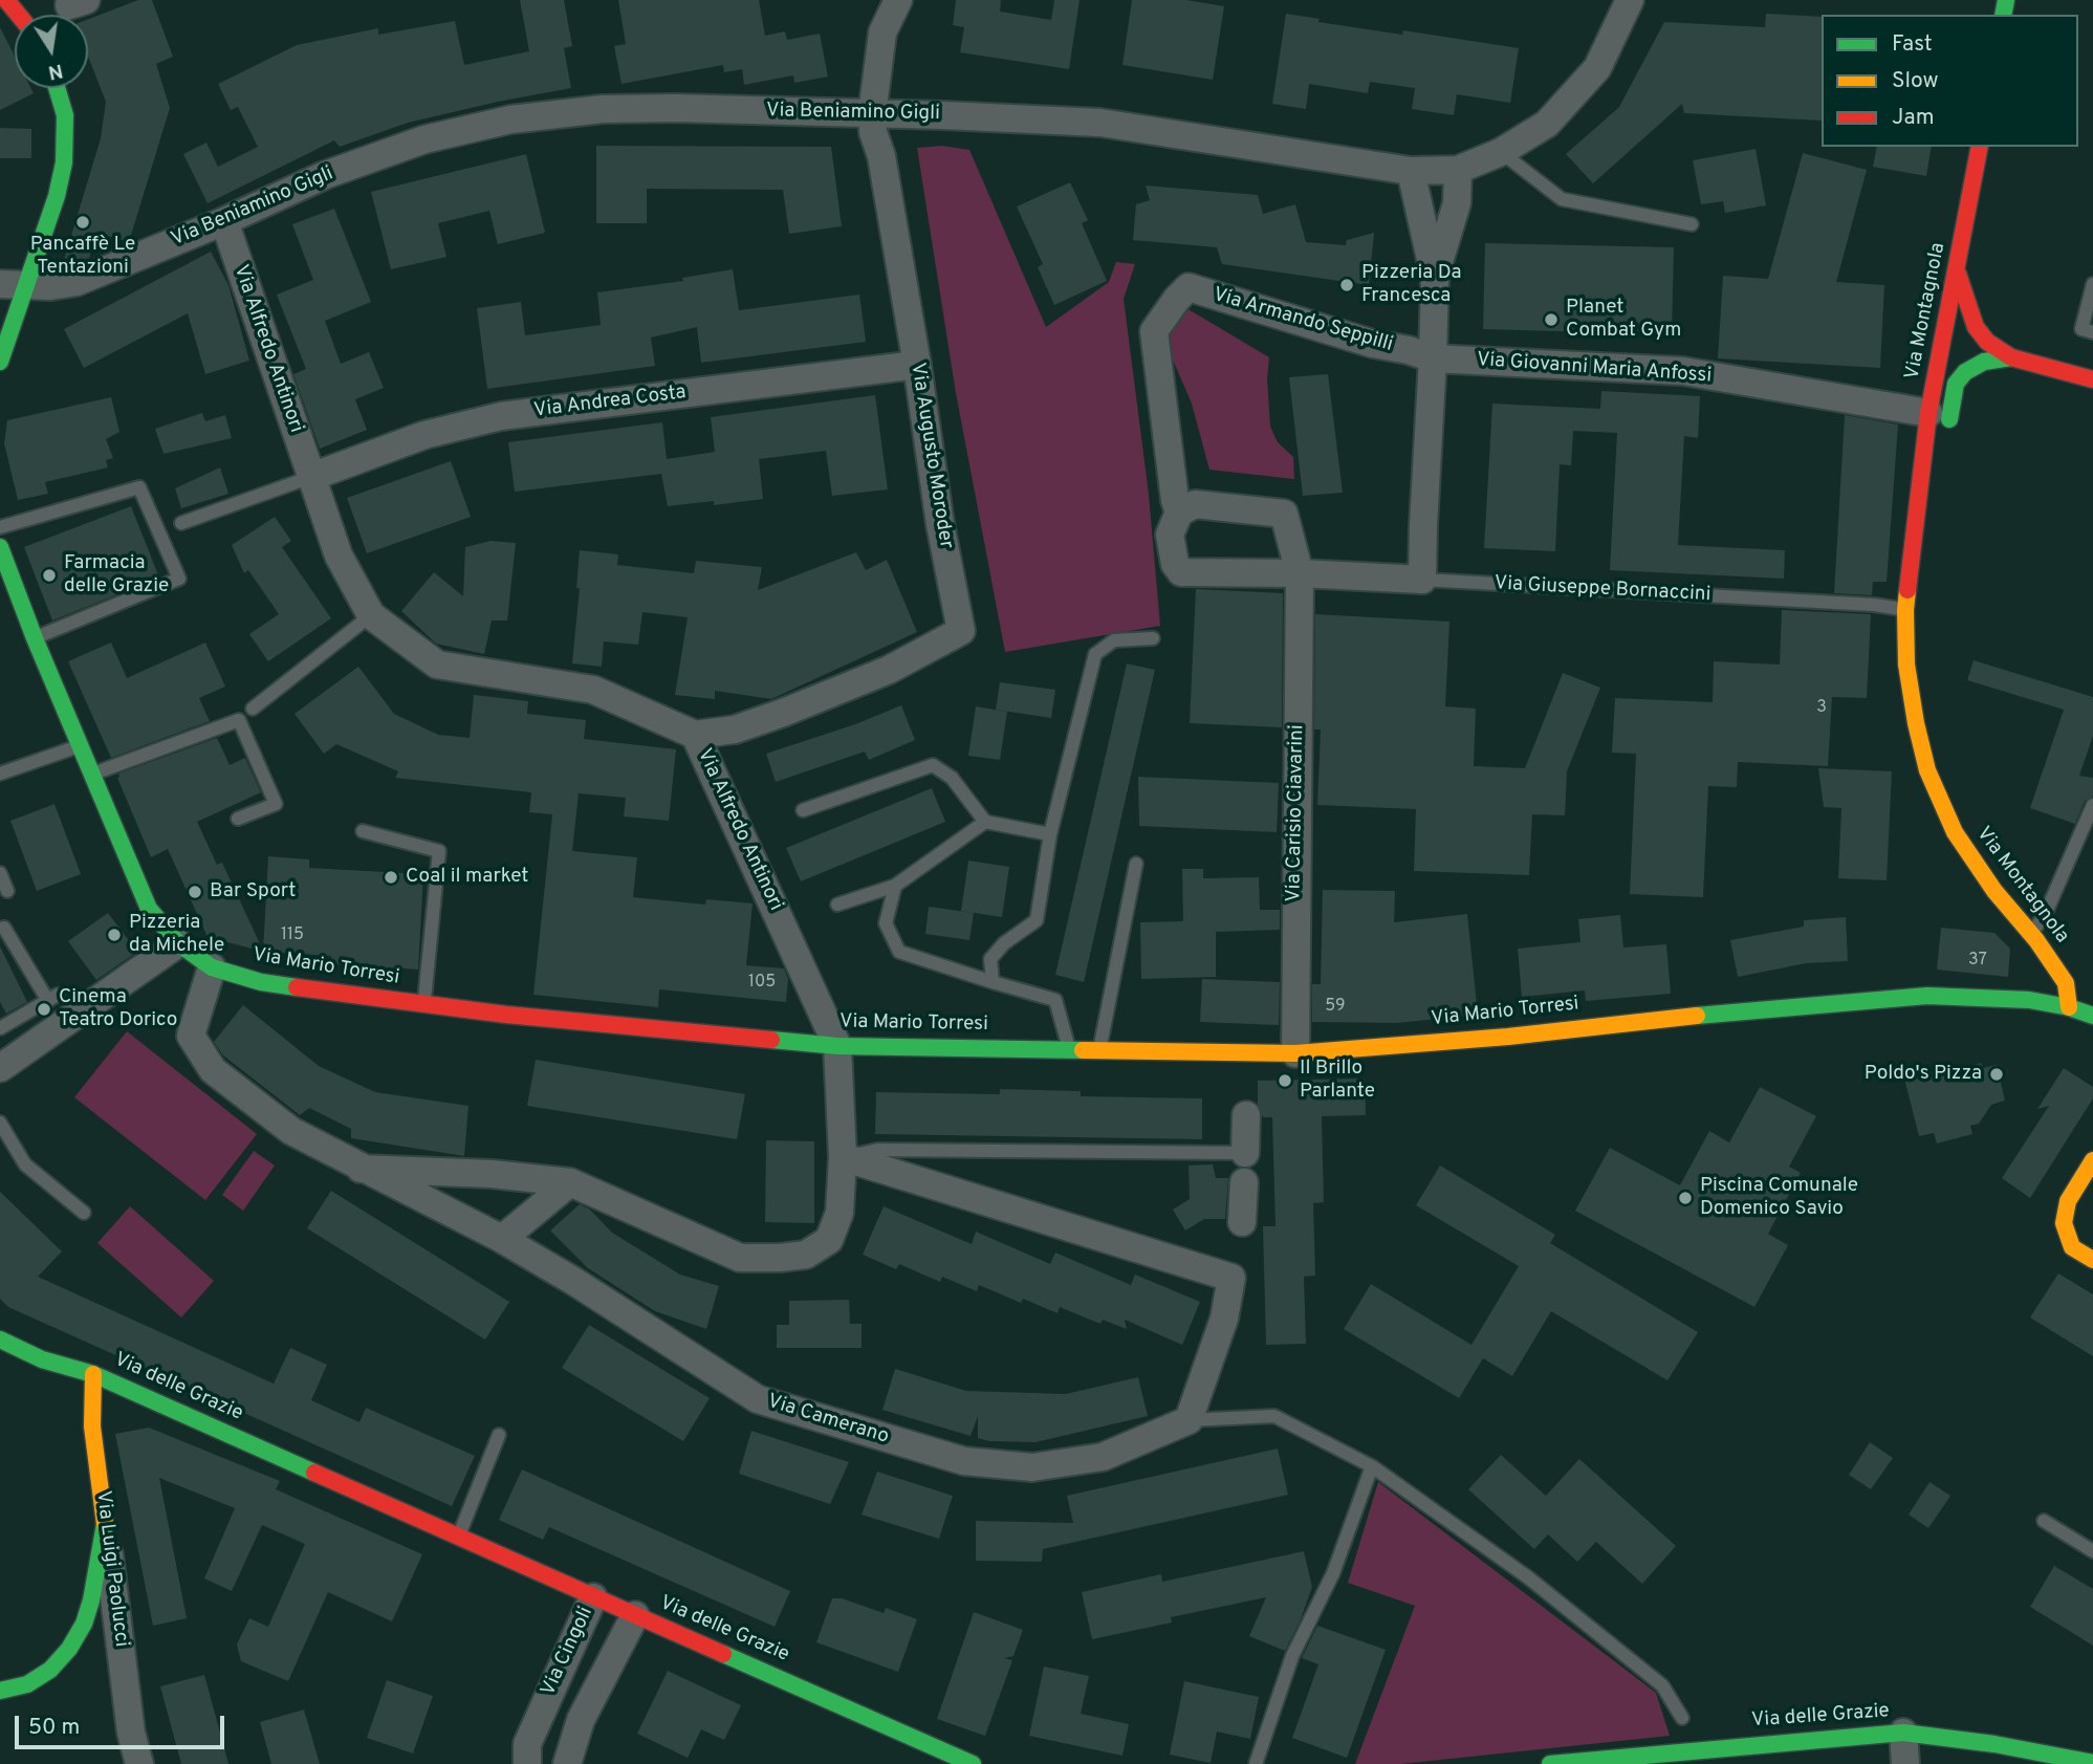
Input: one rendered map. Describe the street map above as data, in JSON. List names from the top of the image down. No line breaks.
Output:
{"streets":{"main road":["Via Montagnola","Via Mario Torresi","Via delle Grazie","Via Luigi Paolucci"],"street":["Via Beniamino Gigli","Via Armando Seppilli","Via Alfredo Antinori","Via Giovanni Maria Anfossi","Via Andrea Costa","Via Augusto Moroder","Via Giuseppe Bornaccini","Via Carisio Ciavarini","Via Camerano","Via Cingoli"]},"crossings":[["Via Beniamino Gigli","Via Alfredo Antinori"],["Via Beniamino Gigli","Via Augusto Moroder"],["Via Montagnola","Via Giovanni Maria Anfossi"],["Via Montagnola","Via Giuseppe Bornaccini"],["Via Montagnola","Via Mario Torresi"],["Via Armando Seppilli","Via Giovanni Maria Anfossi"],["Via Armando Seppilli","Via Giuseppe Bornaccini"],["Via Alfredo Antinori","Via Andrea Costa"],["Via Alfredo Antinori","Via Augusto Moroder"],["Via Alfredo Antinori","Via Mario Torresi"],["Via Alfredo Antinori","Via Camerano"],["Via Andrea Costa","Via Augusto Moroder"],["Via Giuseppe Bornaccini","Via Carisio Ciavarini"],["Via Carisio Ciavarini","Via Mario Torresi"],["Via Mario Torresi","Via Camerano"],["Via delle Grazie","Via Luigi Paolucci"],["Via delle Grazie","Via Cingoli"]],"places":["Pancaffè Le Tentazioni","Pizzeria Da Francesca","Planet Combat Gym","Farmacia delle Grazie","Coal il market","Bar Sport","Pizzeria da Michele","Cinema Teatro Dorico","Poldo's Pizza","Il Brillo Parlante","Piscina Comunale Domenico Savio"],"house_numbers":["3","115","37","105","59"],"legend":["Fast","Slow","Jam"],"scale_bar":"50 m","north":"bottom"}
